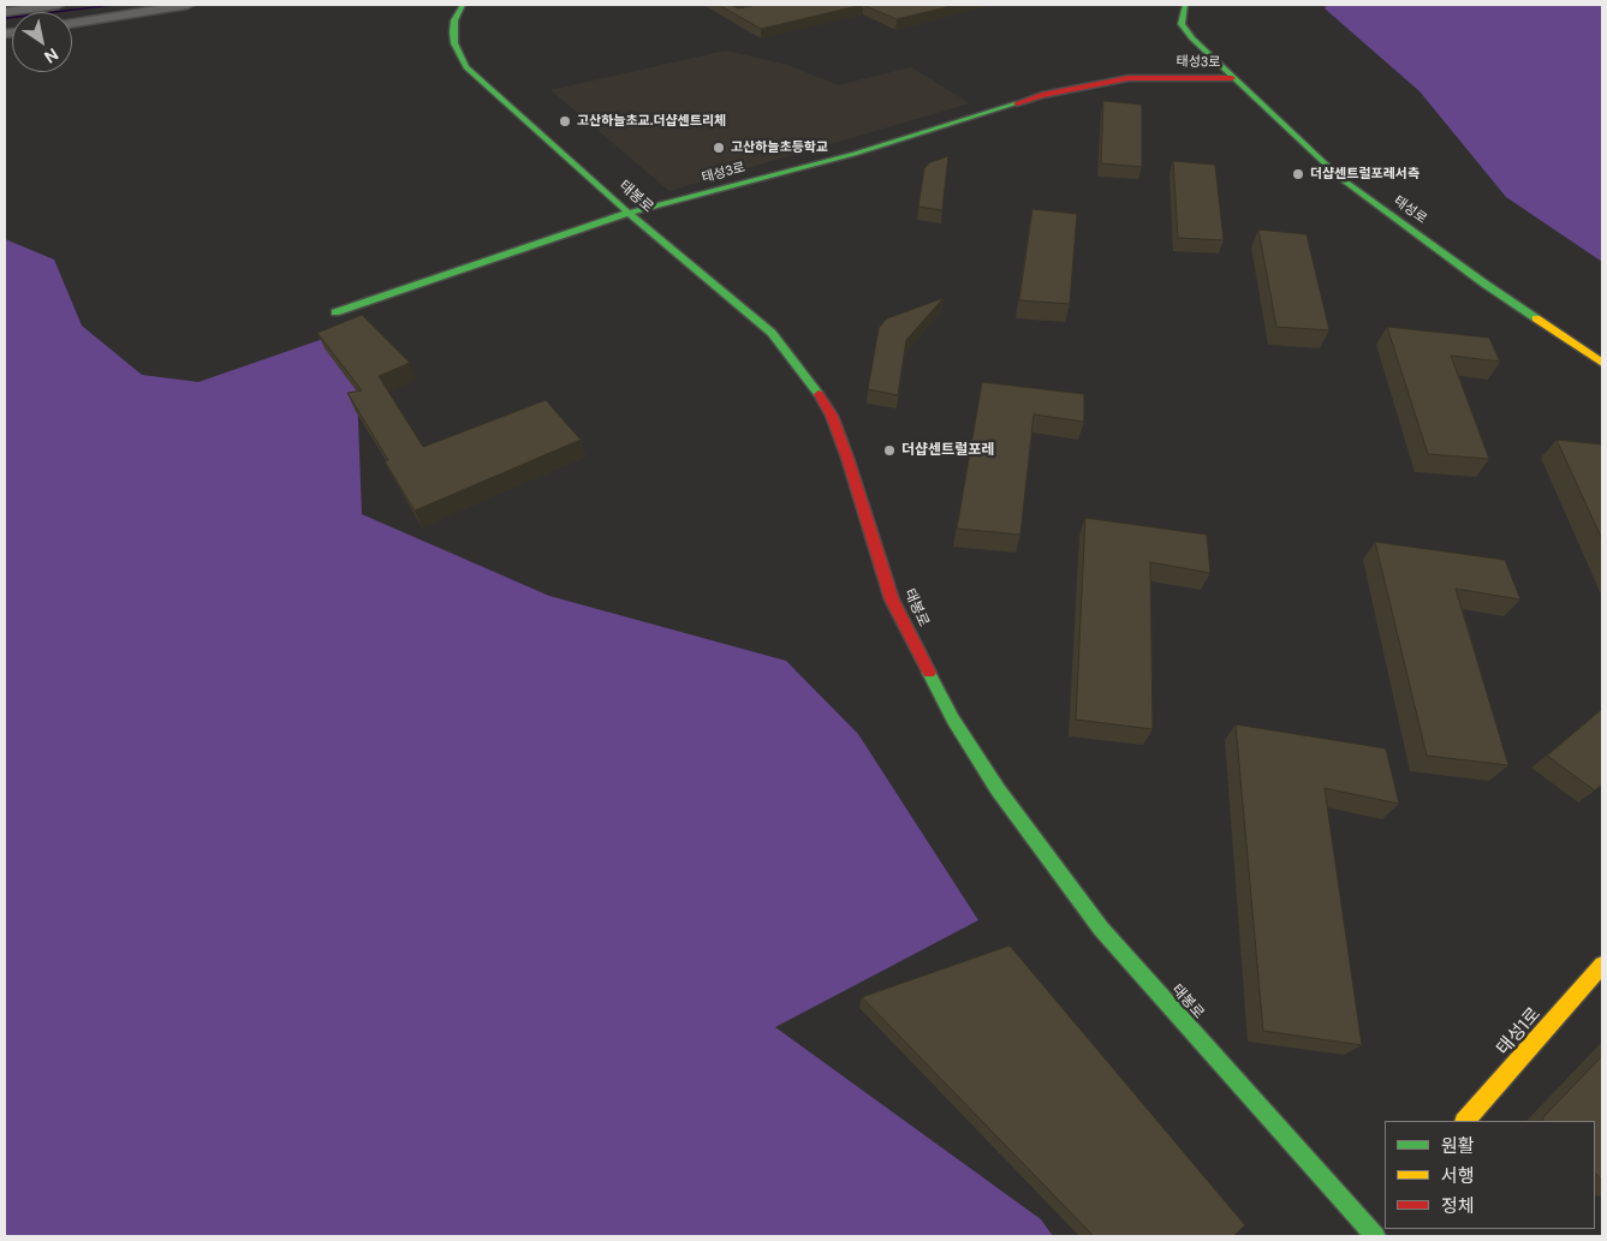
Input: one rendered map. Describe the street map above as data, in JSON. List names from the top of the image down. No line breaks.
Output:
{"streets":{"street":["태성3로","태봉로","태성로","태성1로"]},"crossings":[["태성3로","태봉로"],["태성3로","태성로"]],"places":["고산하늘초교.더샵센트리체","고산하늘초등학교","더샵센트럴포레서측","더샵센트럴포레"],"legend":["원활","서행","정체"],"north":"bottom right"}
